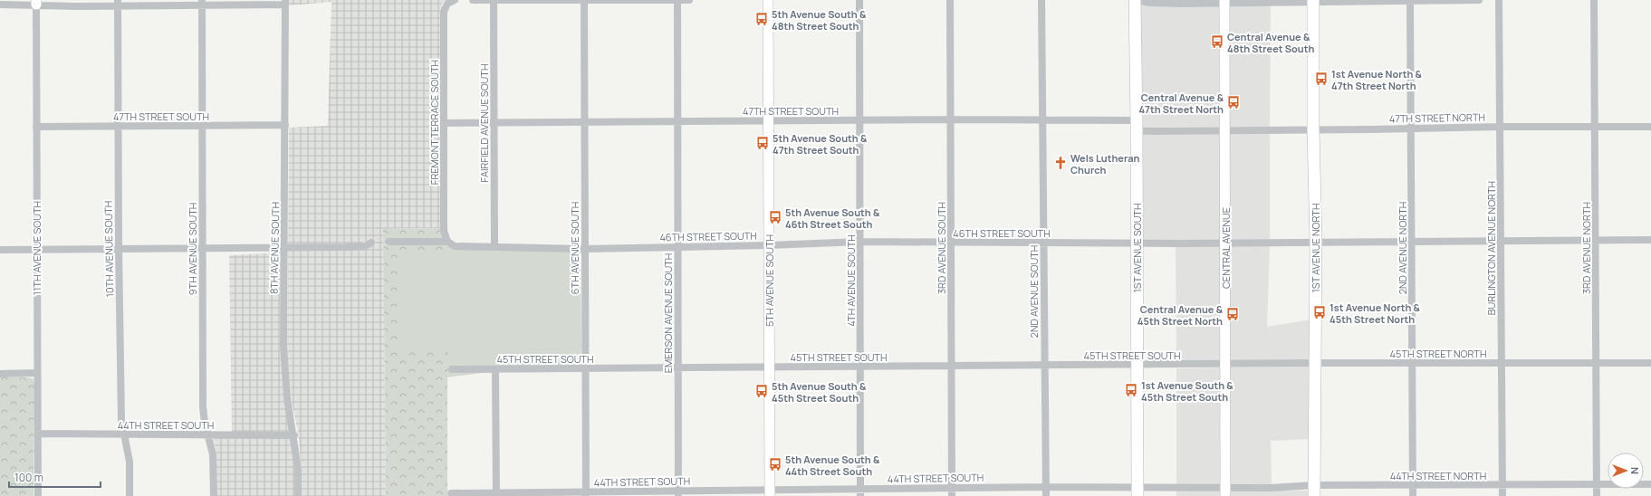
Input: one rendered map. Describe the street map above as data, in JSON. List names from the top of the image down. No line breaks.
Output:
{"streets":{"main road":["1ST AVENUE SOUTH","1ST AVENUE NORTH"],"street":["47TH STREET SOUTH","47TH STREET NORTH","FREMONT TERRACE SOUTH","FAIRFIELD AVENUE SOUTH","46TH STREET SOUTH","11TH AVENUE SOUTH","8TH AVENUE SOUTH","6TH AVENUE SOUTH","3RD AVENUE SOUTH","CENTRAL AVENUE","2ND AVENUE NORTH","BURLINGTON AVENUE NORTH","3RD AVENUE NORTH","10TH AVENUE SOUTH","9TH AVENUE SOUTH","5TH AVENUE SOUTH","4TH AVENUE SOUTH","2ND AVENUE SOUTH","EMERSON AVENUE SOUTH","45TH STREET NORTH","45TH STREET SOUTH","44TH STREET SOUTH","44TH STREET NORTH"]},"crossings":[["47TH STREET SOUTH","47TH STREET NORTH"],["47TH STREET SOUTH","FREMONT TERRACE SOUTH"],["47TH STREET SOUTH","FAIRFIELD AVENUE SOUTH"],["47TH STREET SOUTH","11TH AVENUE SOUTH"],["47TH STREET SOUTH","8TH AVENUE SOUTH"],["47TH STREET SOUTH","6TH AVENUE SOUTH"],["47TH STREET SOUTH","3RD AVENUE SOUTH"],["47TH STREET SOUTH","1ST AVENUE SOUTH"],["47TH STREET SOUTH","CENTRAL AVENUE"],["47TH STREET SOUTH","10TH AVENUE SOUTH"],["47TH STREET SOUTH","9TH AVENUE SOUTH"],["47TH STREET SOUTH","5TH AVENUE SOUTH"],["47TH STREET SOUTH","4TH AVENUE SOUTH"],["47TH STREET SOUTH","2ND AVENUE SOUTH"],["47TH STREET SOUTH","EMERSON AVENUE SOUTH"],["47TH STREET NORTH","CENTRAL AVENUE"],["47TH STREET NORTH","1ST AVENUE NORTH"],["47TH STREET NORTH","2ND AVENUE NORTH"],["47TH STREET NORTH","BURLINGTON AVENUE NORTH"],["47TH STREET NORTH","3RD AVENUE NORTH"],["FREMONT TERRACE SOUTH","46TH STREET SOUTH"],["FAIRFIELD AVENUE SOUTH","46TH STREET SOUTH"],["46TH STREET SOUTH","6TH AVENUE SOUTH"],["46TH STREET SOUTH","3RD AVENUE SOUTH"],["46TH STREET SOUTH","1ST AVENUE SOUTH"],["46TH STREET SOUTH","CENTRAL AVENUE"],["46TH STREET SOUTH","1ST AVENUE NORTH"],["46TH STREET SOUTH","2ND AVENUE NORTH"],["46TH STREET SOUTH","BURLINGTON AVENUE NORTH"],["46TH STREET SOUTH","3RD AVENUE NORTH"],["46TH STREET SOUTH","5TH AVENUE SOUTH"],["46TH STREET SOUTH","4TH AVENUE SOUTH"],["46TH STREET SOUTH","2ND AVENUE SOUTH"],["46TH STREET SOUTH","EMERSON AVENUE SOUTH"],["11TH AVENUE SOUTH","44TH STREET SOUTH"],["8TH AVENUE SOUTH","44TH STREET SOUTH"],["6TH AVENUE SOUTH","45TH STREET SOUTH"],["6TH AVENUE SOUTH","44TH STREET SOUTH"],["3RD AVENUE SOUTH","45TH STREET SOUTH"],["3RD AVENUE SOUTH","44TH STREET SOUTH"],["1ST AVENUE SOUTH","45TH STREET SOUTH"],["1ST AVENUE SOUTH","44TH STREET SOUTH"],["CENTRAL AVENUE","45TH STREET NORTH"],["CENTRAL AVENUE","45TH STREET SOUTH"],["CENTRAL AVENUE","44TH STREET SOUTH"],["CENTRAL AVENUE","44TH STREET NORTH"],["1ST AVENUE NORTH","45TH STREET NORTH"],["1ST AVENUE NORTH","44TH STREET NORTH"],["2ND AVENUE NORTH","45TH STREET NORTH"],["2ND AVENUE NORTH","44TH STREET NORTH"],["BURLINGTON AVENUE NORTH","45TH STREET NORTH"],["BURLINGTON AVENUE NORTH","44TH STREET NORTH"],["3RD AVENUE NORTH","45TH STREET NORTH"],["3RD AVENUE NORTH","44TH STREET NORTH"],["10TH AVENUE SOUTH","44TH STREET SOUTH"],["9TH AVENUE SOUTH","44TH STREET SOUTH"],["5TH AVENUE SOUTH","45TH STREET SOUTH"],["5TH AVENUE SOUTH","44TH STREET SOUTH"],["4TH AVENUE SOUTH","45TH STREET SOUTH"],["4TH AVENUE SOUTH","44TH STREET SOUTH"],["2ND AVENUE SOUTH","45TH STREET SOUTH"],["2ND AVENUE SOUTH","44TH STREET SOUTH"],["EMERSON AVENUE SOUTH","45TH STREET SOUTH"],["EMERSON AVENUE SOUTH","44TH STREET SOUTH"],["45TH STREET NORTH","45TH STREET SOUTH"],["44TH STREET SOUTH","44TH STREET NORTH"]],"places":{"bus stop":["5th Avenue South & 48th Street South","Central Avenue & 48th Street South","1st Avenue North & 47th Street North","Central Avenue & 47th Street North","5th Avenue South & 47th Street South","5th Avenue South & 46th Street South","1st Avenue North & 45th Street North","Central Avenue & 45th Street North","1st Avenue South & 45th Street South","5th Avenue South & 45th Street South","5th Avenue South & 44th Street South"],"church":["Wels Lutheran Church"]},"scale_bar":"100 m","north":"right"}
